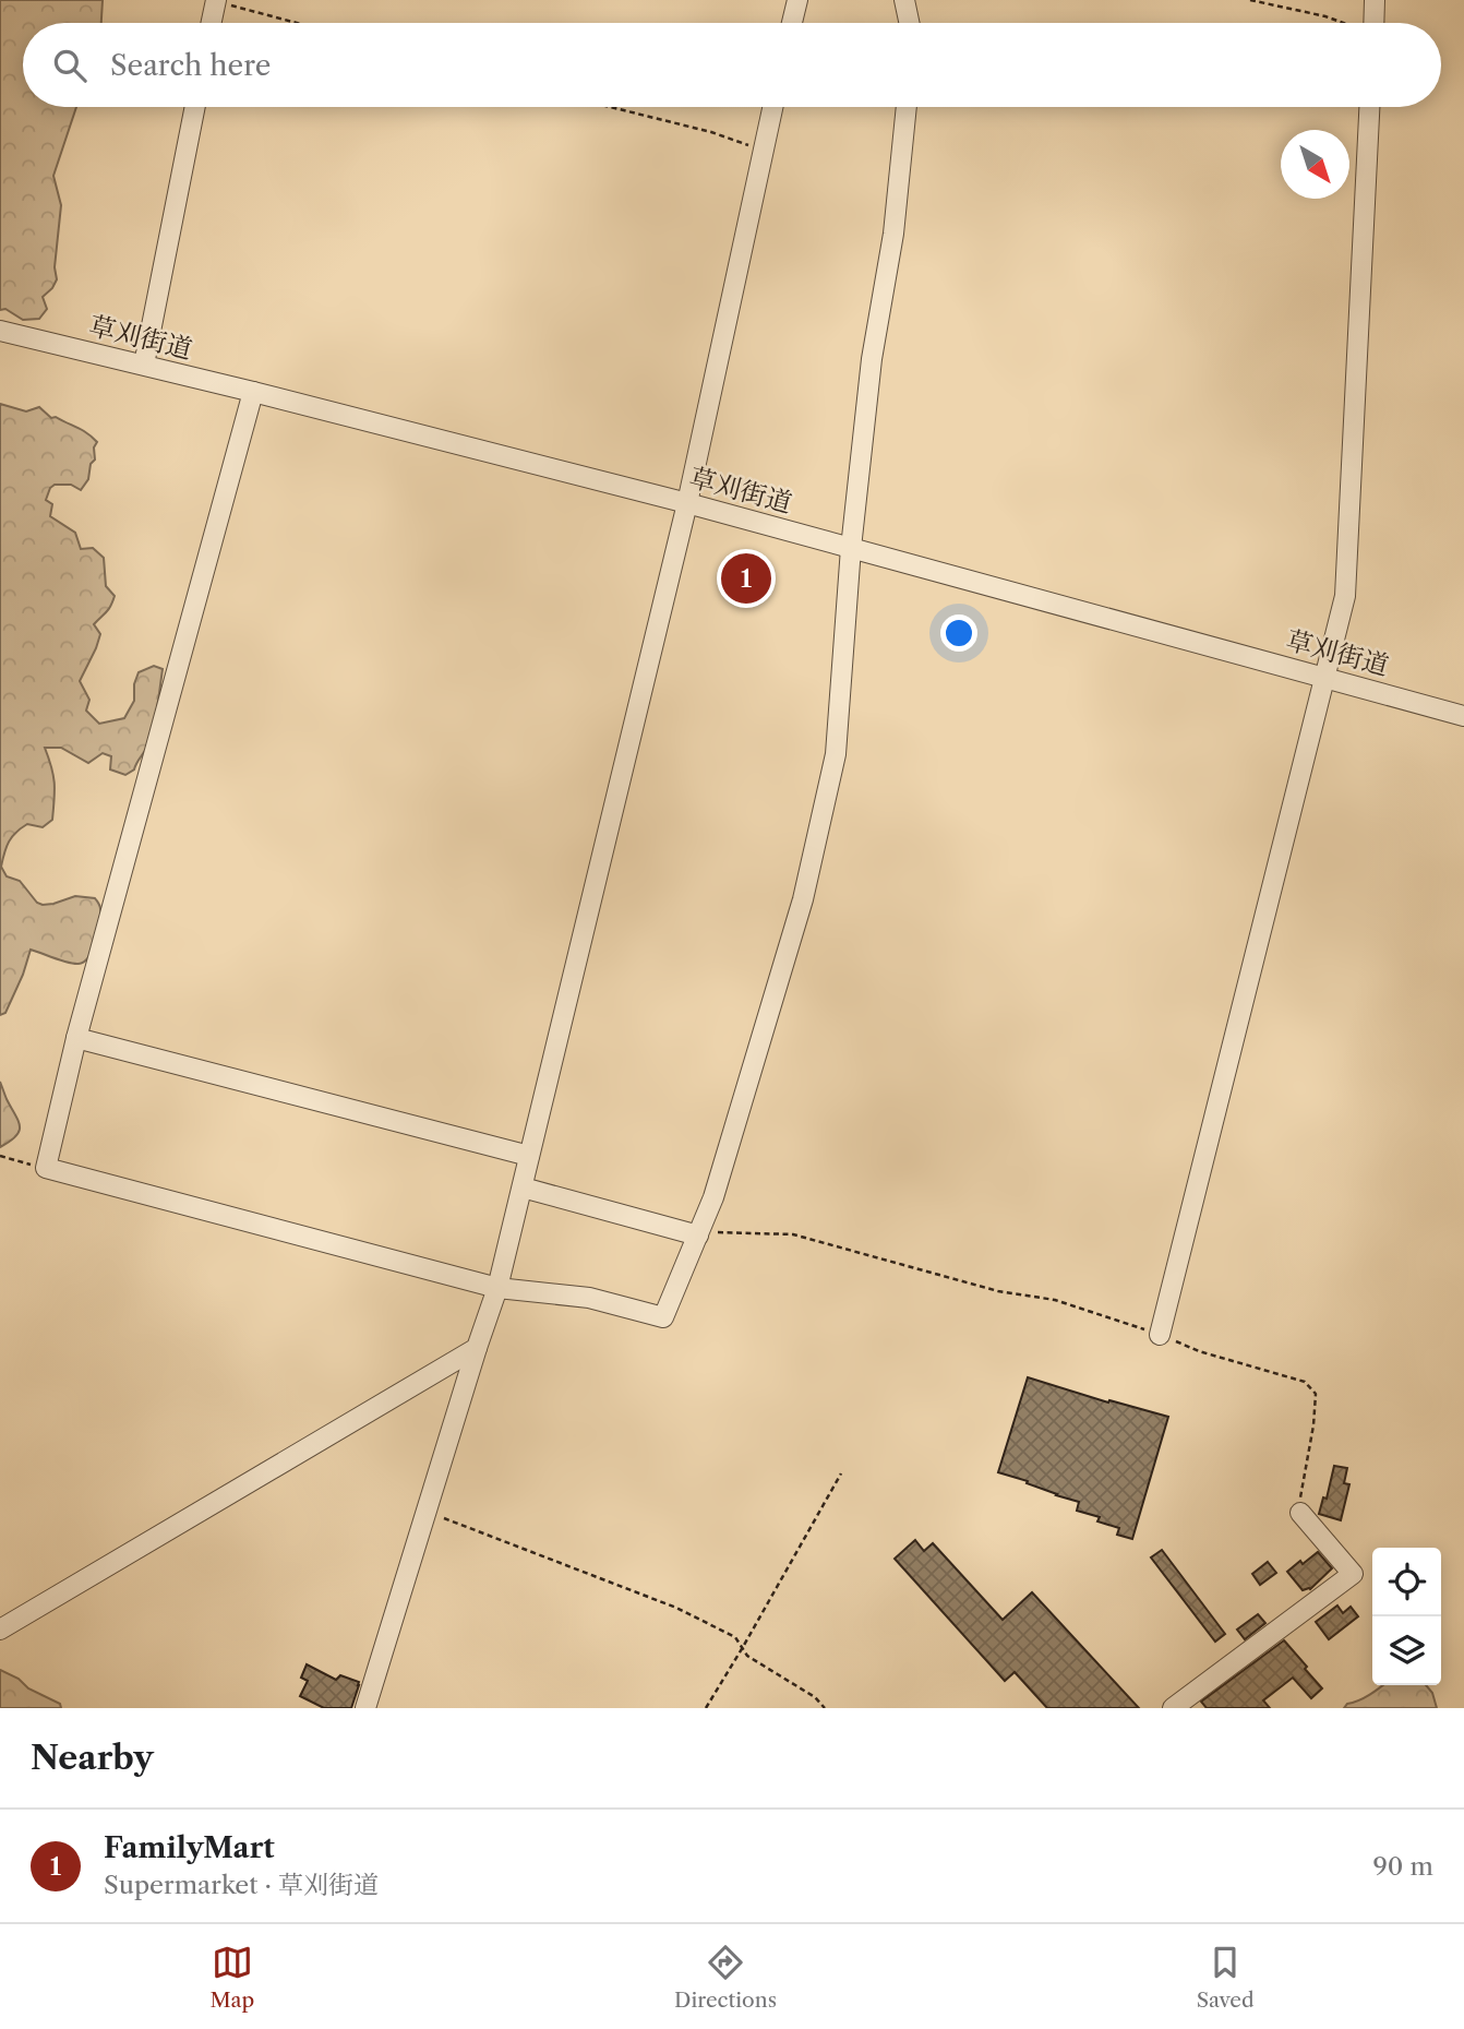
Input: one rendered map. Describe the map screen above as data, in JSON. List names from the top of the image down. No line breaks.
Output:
{"streets":{"street":["草刈街道"]},"north":"bottom right","page":{"search":"Search here","pins":"1","heading":"Nearby","list":[{"mark":"1","name":"FamilyMart","note":"Supermarket · 草刈街道","value":"90 m"}],"nav":["Map","Directions","Saved"]}}
